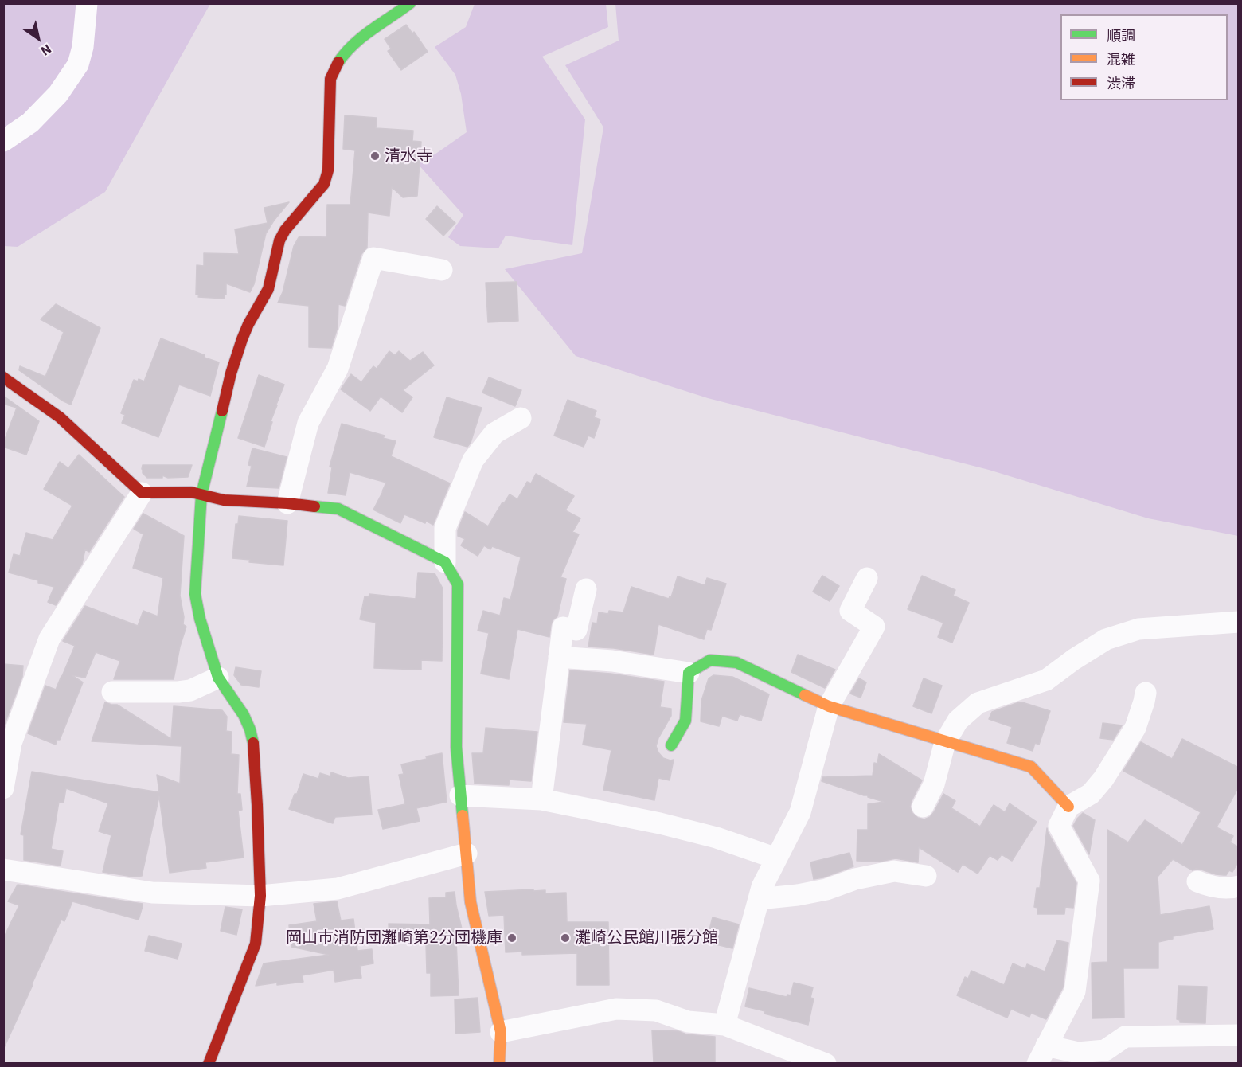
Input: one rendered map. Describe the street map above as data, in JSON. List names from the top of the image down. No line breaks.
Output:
{"places":["清水寺","岡山市消防団灘崎第2分団機庫","灘崎公民館川張分館"],"legend":["順調","混雑","渋滞"],"north":"bottom right"}
